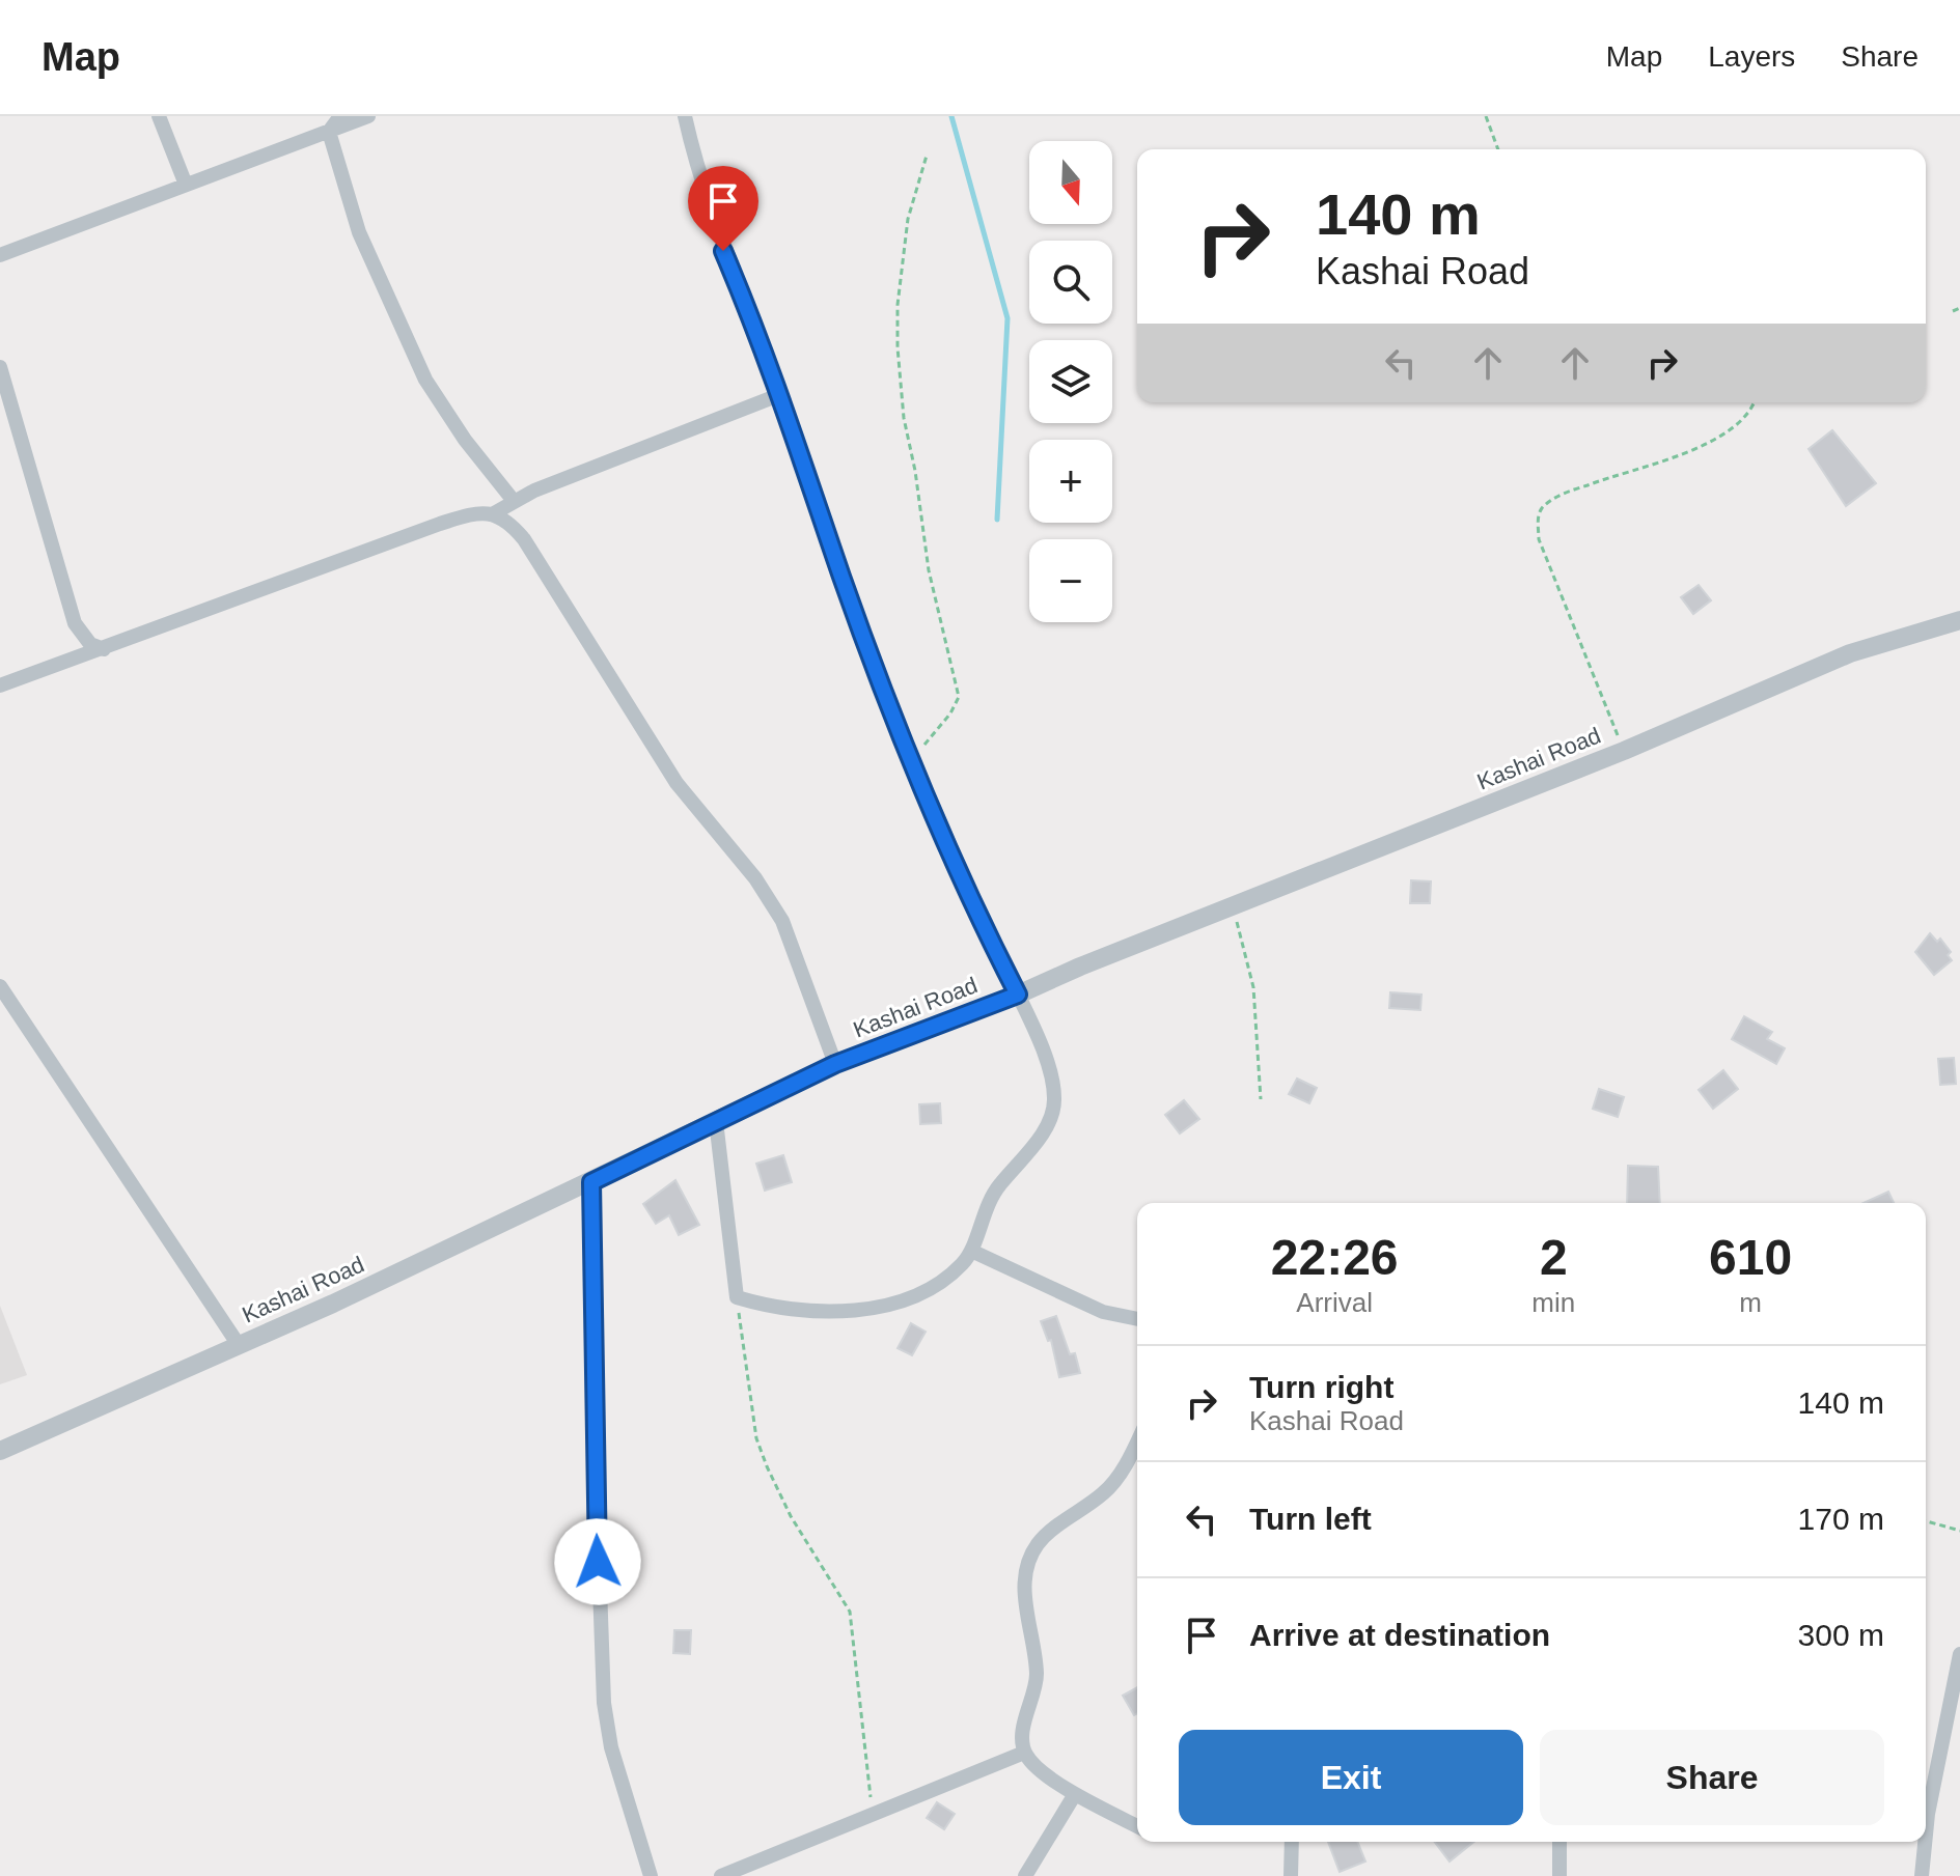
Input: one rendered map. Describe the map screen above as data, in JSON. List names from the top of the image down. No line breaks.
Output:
{"streets":{"street":["Kashai Road"]},"north":"bottom","page":{"header":"Map","nav":["Map","Layers","Share"],"map_buttons":["+","−"],"turn":["140 m","Kashai Road"],"eta":["22:26","Arrival","2","min","610","m"],"list":[{"name":"Turn right","note":"Kashai Road","value":"140 m"},{"name":"Turn left","value":"170 m"},{"name":"Arrive at destination","value":"300 m"}],"buttons":["Exit","Share"]}}
